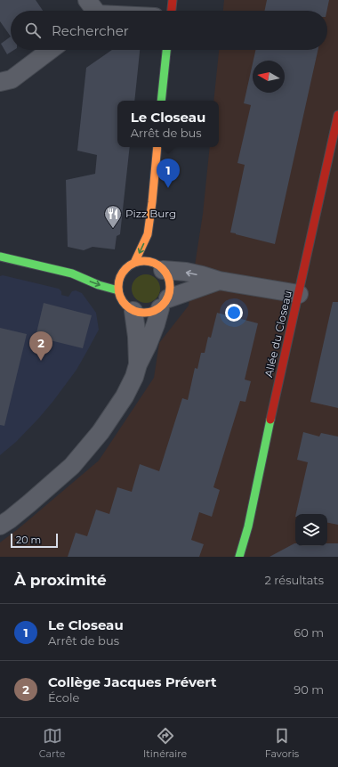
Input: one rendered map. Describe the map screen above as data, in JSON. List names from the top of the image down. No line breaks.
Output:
{"streets":{"street":["Allée du Closeau"]},"places":{"restaurant":["Pizz Burg"]},"scale_bar":"20 m","north":"left","page":{"search":"Rechercher","popup":["Le Closeau","Arrêt de bus"],"pins":["1","2"],"scale":"20 m","heading":["À proximité","2 résultats"],"list":[{"mark":"1","name":"Le Closeau","note":"Arrêt de bus","value":"60 m"},{"mark":"2","name":"Collège Jacques Prévert","note":"École","value":"90 m"}],"nav":["Carte","Itinéraire","Favoris"]}}
